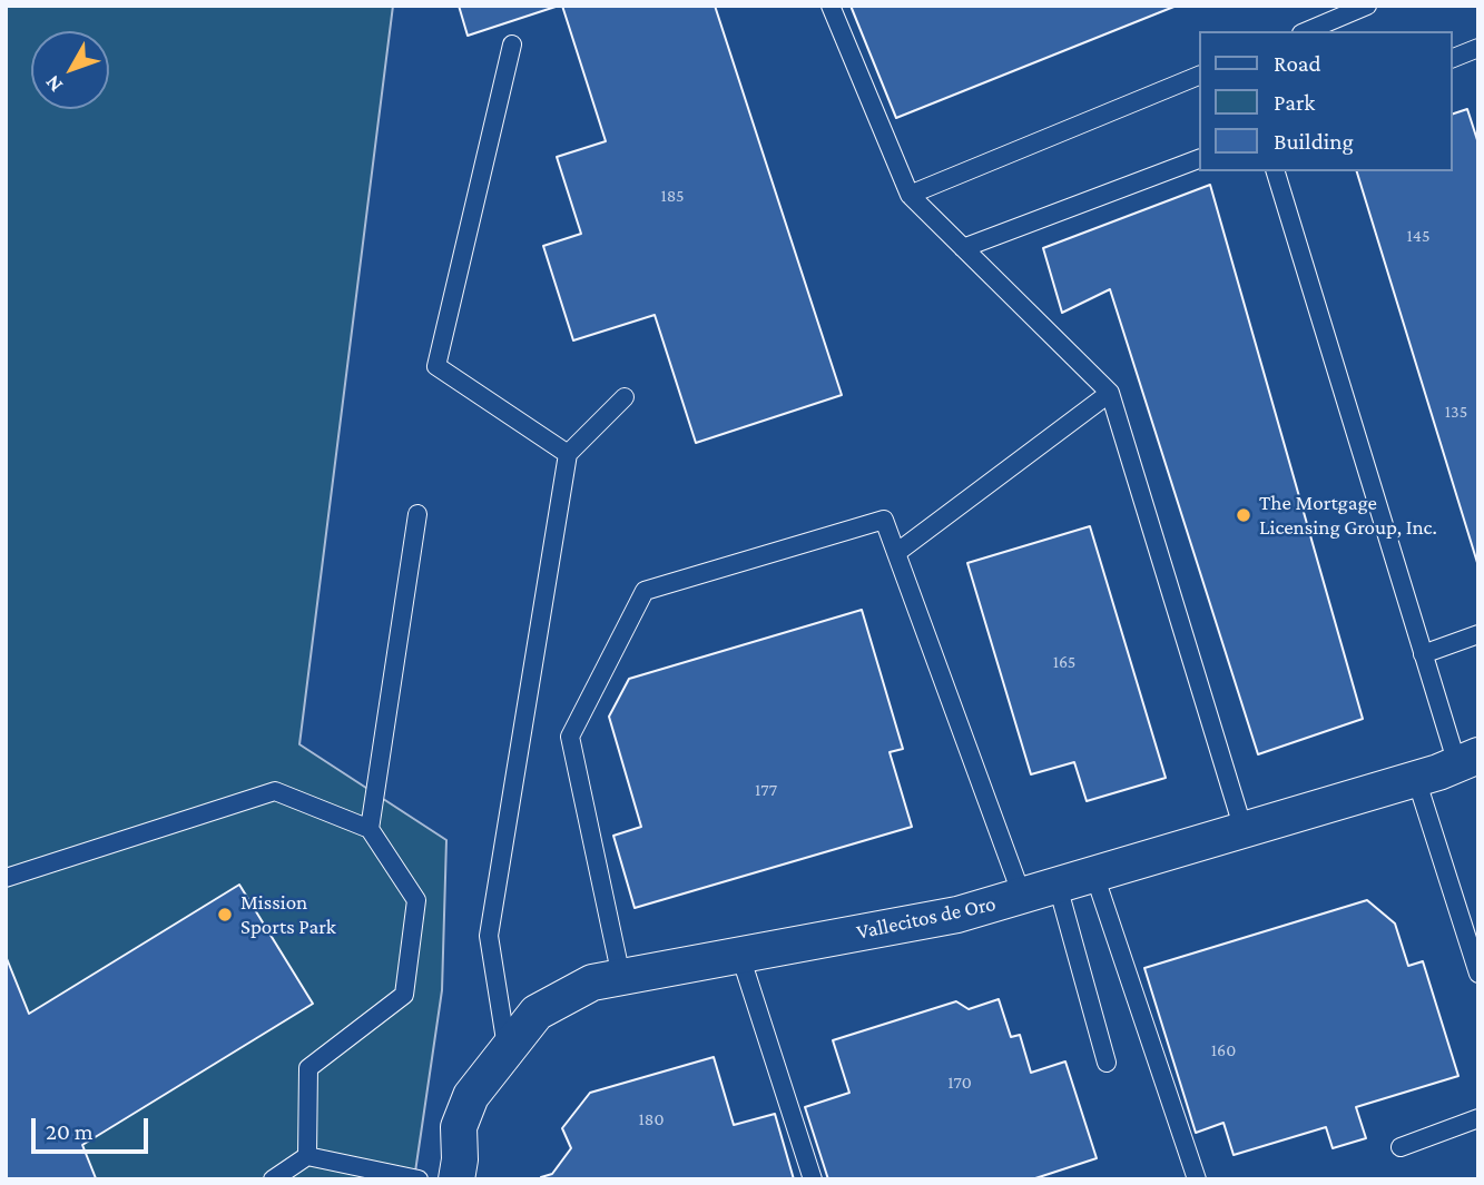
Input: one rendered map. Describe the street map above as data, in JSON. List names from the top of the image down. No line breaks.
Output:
{"streets":{"street":["Vallecitos de Oro"]},"places":["The Mortgage Licensing Group, Inc.","Mission Sports Park"],"house_numbers":["185","145","135","165","177","160","170","180"],"legend":["Road","Park","Building"],"scale_bar":"20 m","north":"bottom left"}
